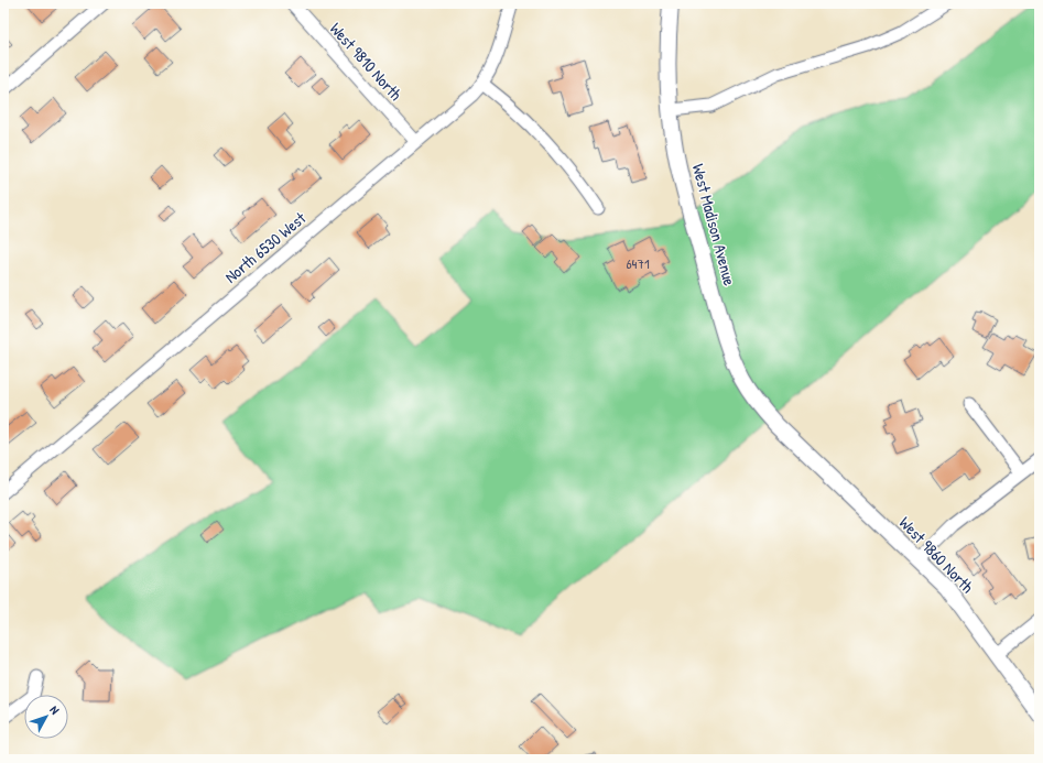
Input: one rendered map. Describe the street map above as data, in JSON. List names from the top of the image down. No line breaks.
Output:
{"streets":{"street":["West 9810 North","West Madison Avenue","North 6530 West","West 9860 North"]},"crossings":[["West 9810 North","North 6530 West"],["West Madison Avenue","West 9860 North"]],"house_numbers":["6471"],"north":"top right"}
